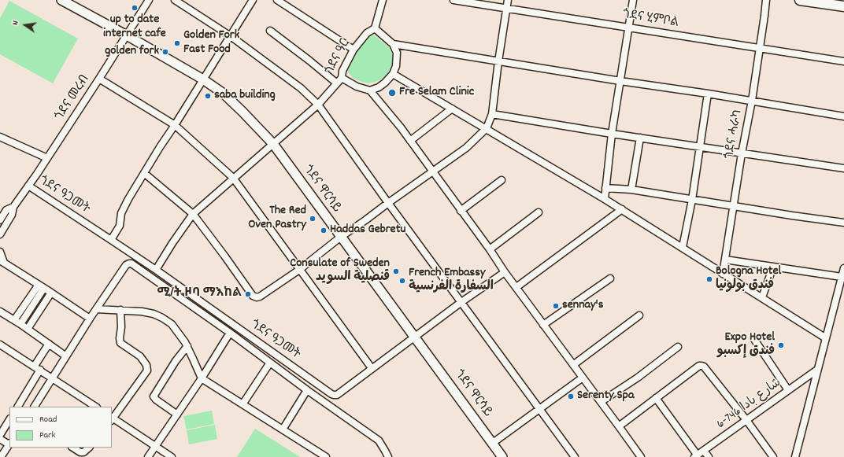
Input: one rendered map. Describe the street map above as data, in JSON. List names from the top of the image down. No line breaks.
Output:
{"streets":{"main road":["ጎደና ዋርሳይ"],"street":["ጎደና ሂምቦል","ጎደና ዓር","ጎደና መረብ","ጎደና ሓራካ","ጎደና ዓጋመት","شارع بادا 746-6"]},"crossings":[["ጎደና ሂምቦል","ጎደና ሓራካ"],["ጎደና ዓር","ጎደና ዋርሳይ"],["ጎደና ዓር","ጎደና ዓጋመት"],["ጎደና መረብ","ጎደና ዋርሳይ"],["ጎደና መረብ","ጎደና ዓጋመት"],["ጎደና ዋርሳይ","ጎደና ዓጋመት"]],"places":["up to date internet cafe","Golden Fork Fast Food","golden fork","Fre Selam Clinic","saba building","The Red Oven Pastry","Haddas Gebretu","Consulate of Sweden قنصلية السويد","Bologna Hotel فندق بولونيا","French Embassy السفارة الفرنسية","ሚ/ት ዞባ ማእከል","sennay's","Expo Hotel فندق إكسبو","Serenty Spa"],"legend":["Road","Park"],"north":"left"}
